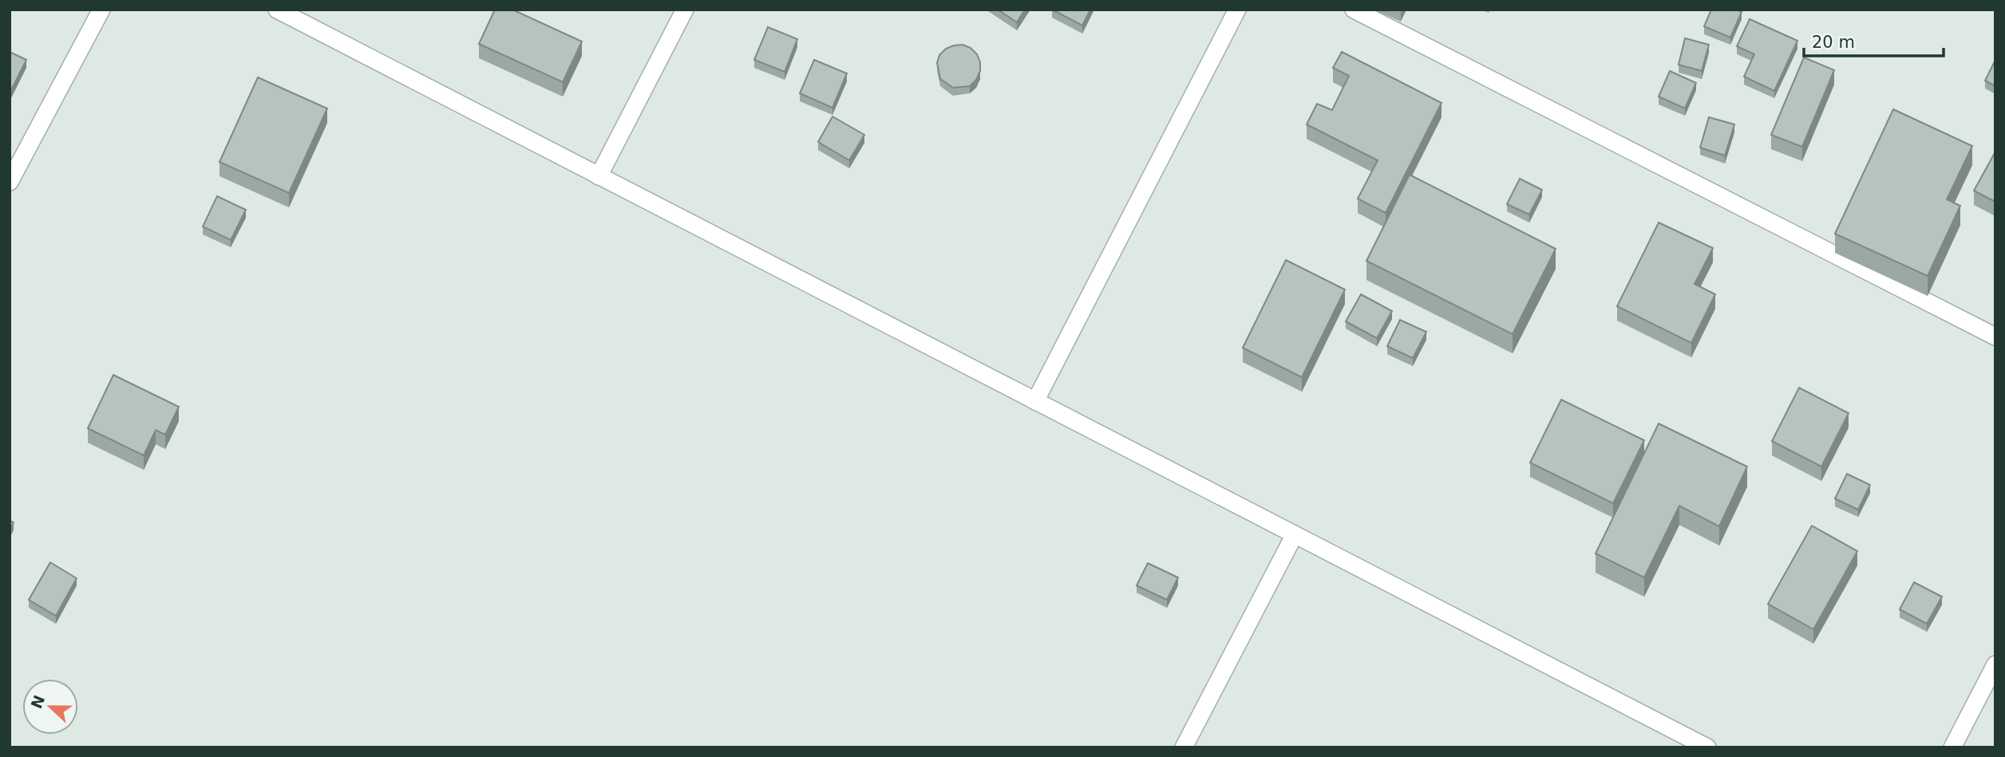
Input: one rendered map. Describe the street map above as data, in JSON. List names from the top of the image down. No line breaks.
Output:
{"scale_bar":"20 m","north":"left"}
